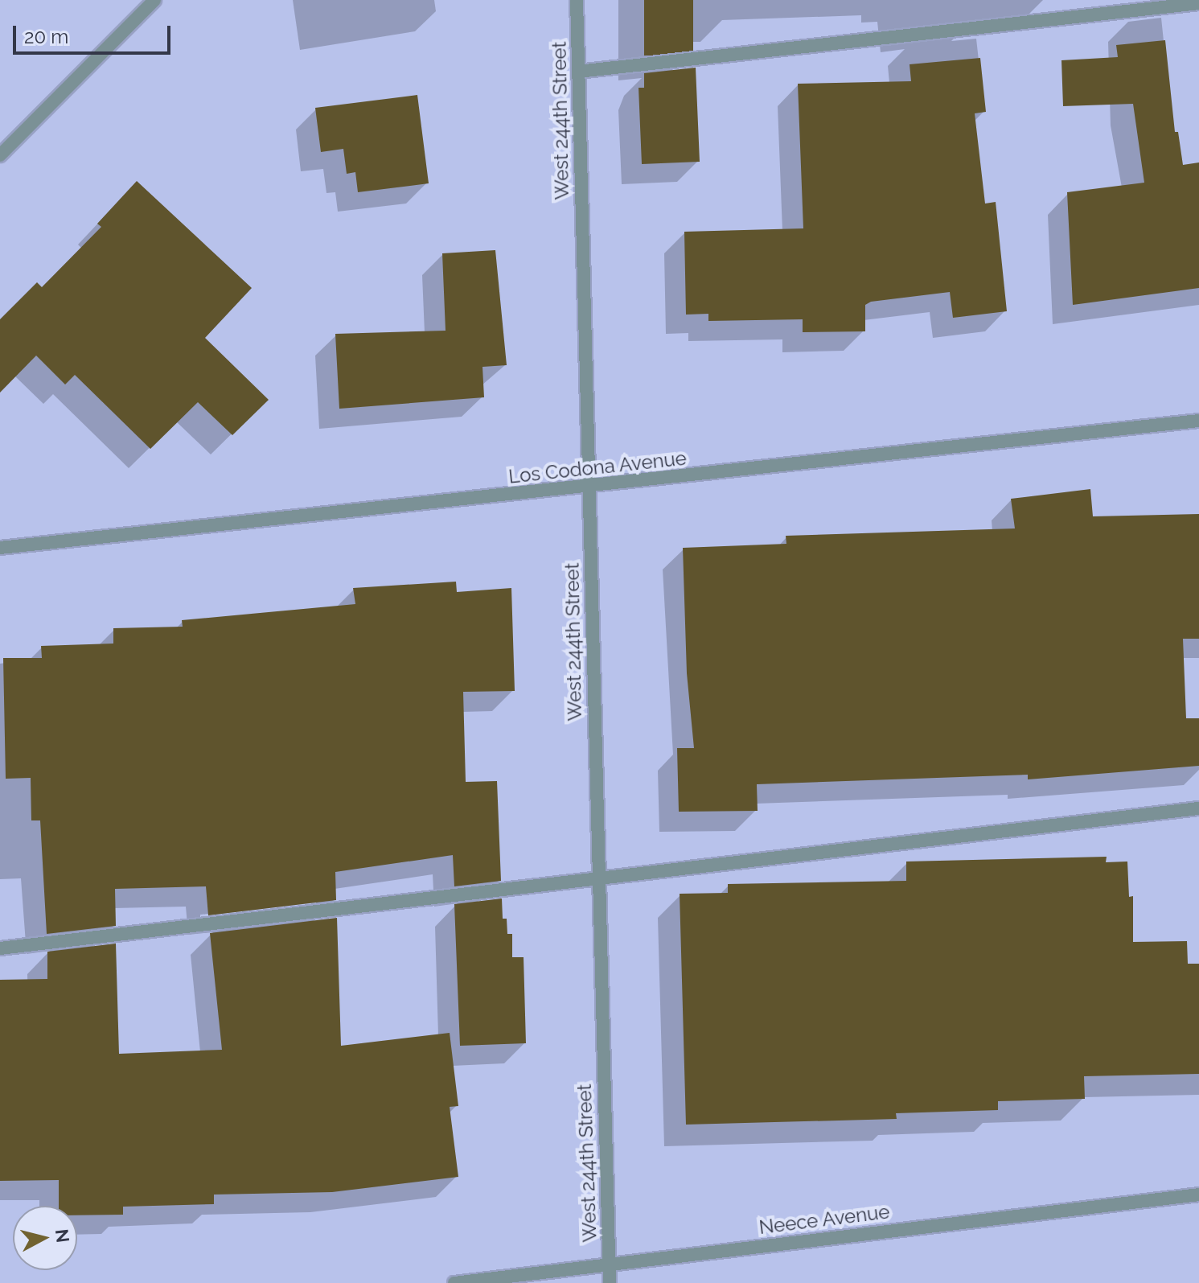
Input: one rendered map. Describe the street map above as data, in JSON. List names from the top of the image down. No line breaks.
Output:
{"streets":{"street":["West 244th Street","Los Codona Avenue","Neece Avenue"]},"crossings":[["West 244th Street","Los Codona Avenue"],["West 244th Street","Neece Avenue"]],"scale_bar":"20 m","north":"right"}
